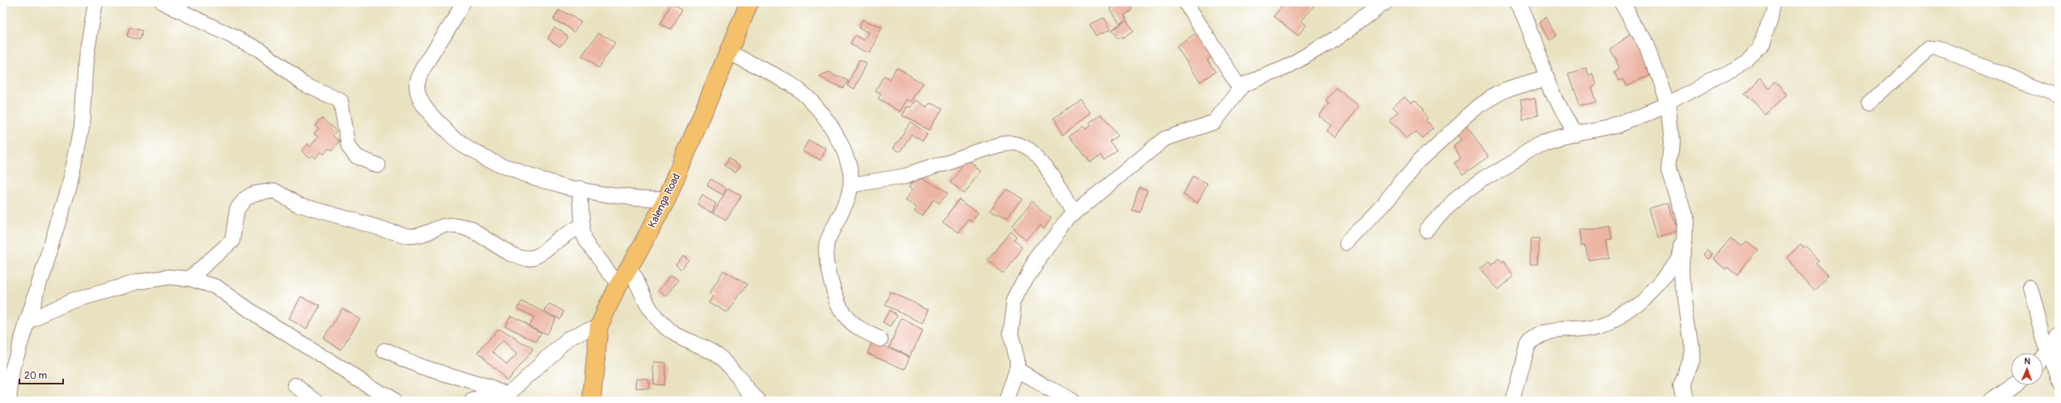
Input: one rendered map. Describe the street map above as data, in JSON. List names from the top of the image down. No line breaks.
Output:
{"streets":{"main road":["Kalenga Road"]},"scale_bar":"20 m","north":"top"}
